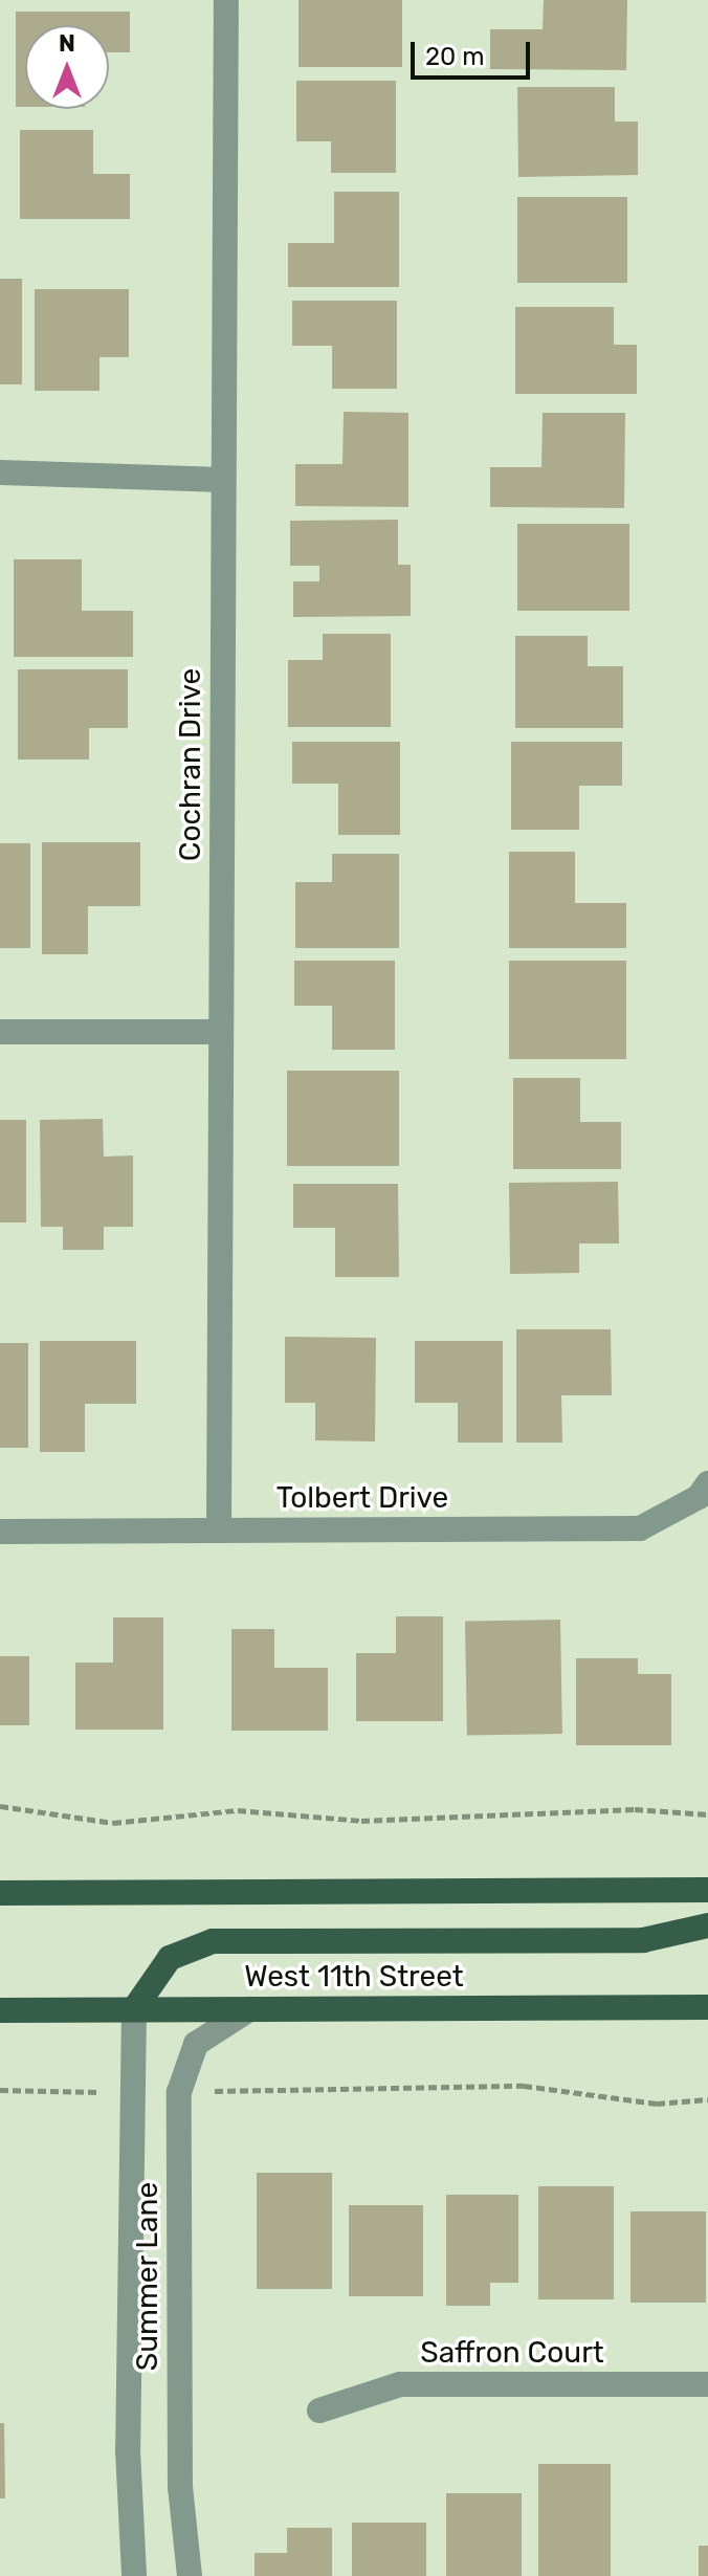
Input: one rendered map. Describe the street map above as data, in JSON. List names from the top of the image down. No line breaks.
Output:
{"streets":{"main road":["West 11th Street"],"street":["Cochran Drive","Tolbert Drive","Summer Lane","Saffron Court"]},"crossings":[["Cochran Drive","Tolbert Drive"],["West 11th Street","Summer Lane"]],"scale_bar":"20 m","north":"top"}
